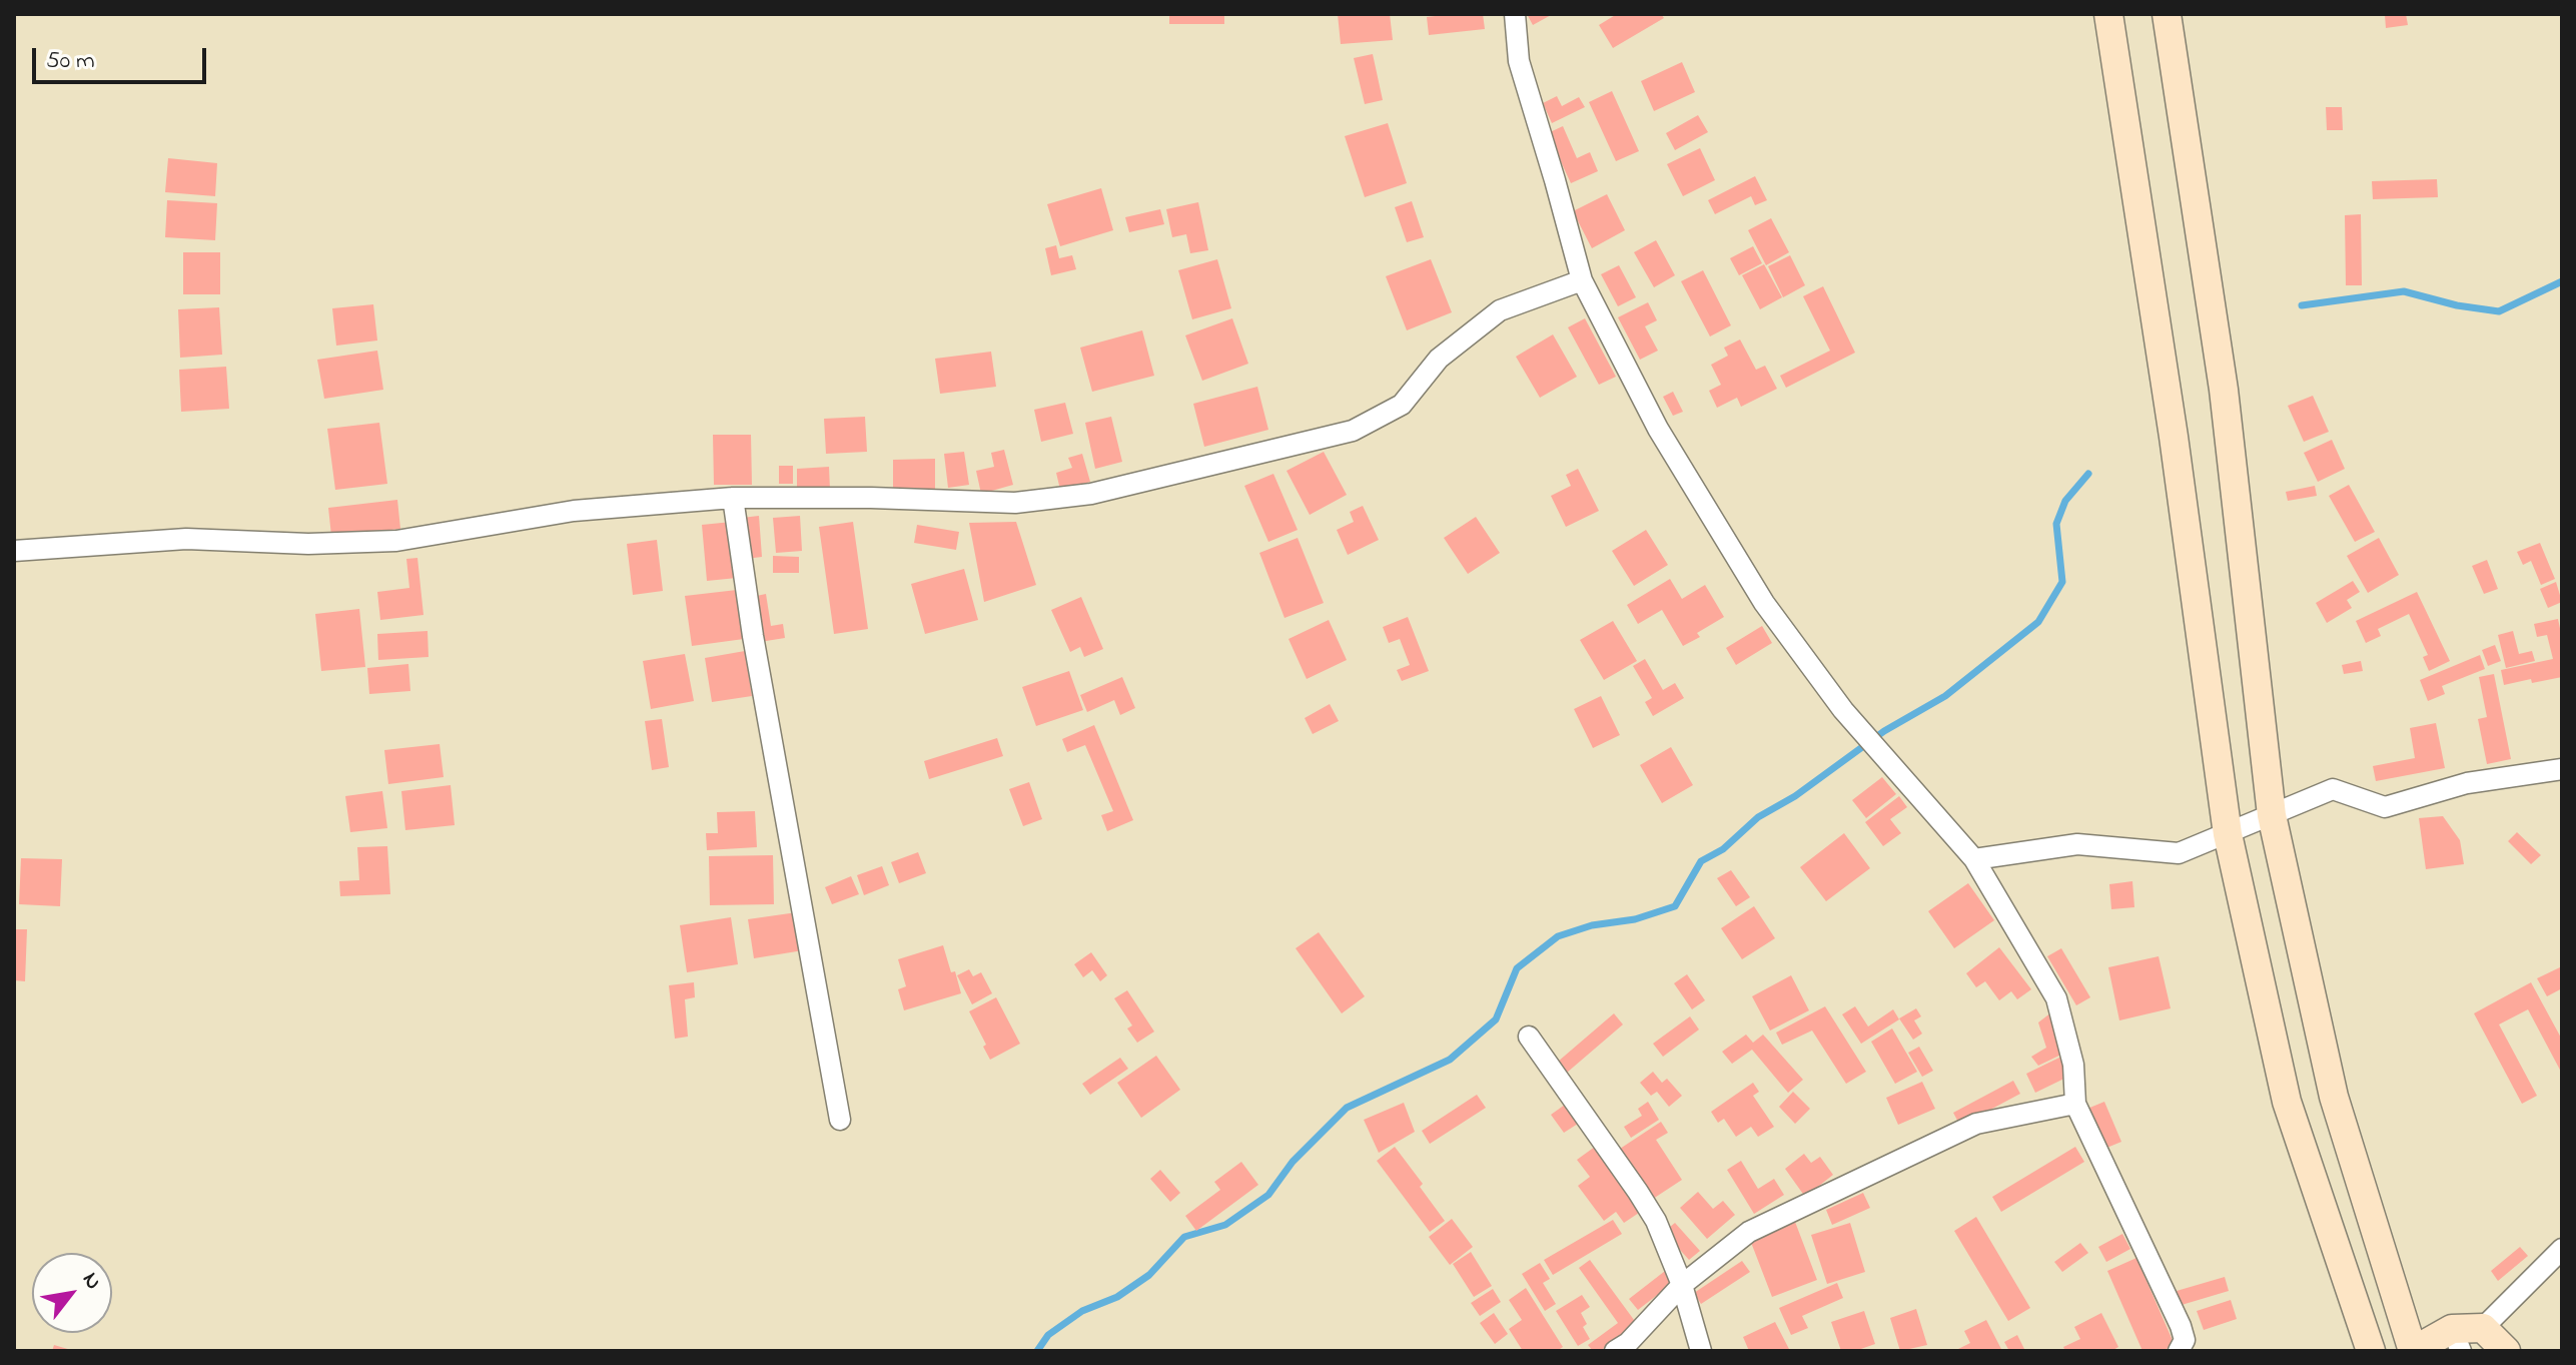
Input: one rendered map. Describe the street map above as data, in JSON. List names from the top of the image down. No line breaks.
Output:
{"scale_bar":"50 m","north":"top right"}
